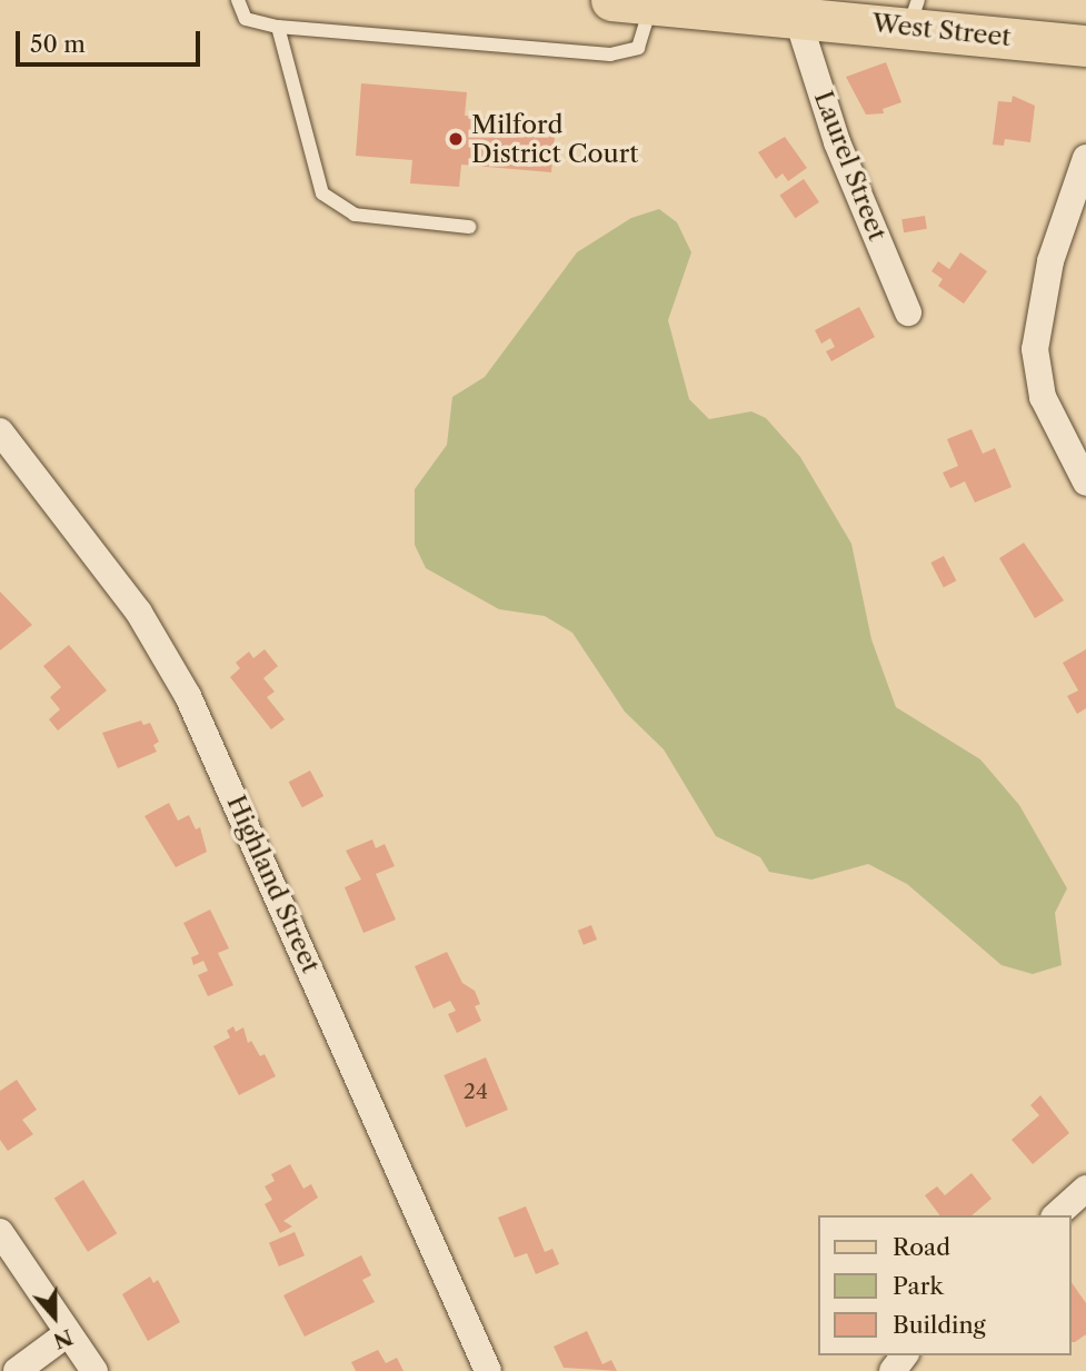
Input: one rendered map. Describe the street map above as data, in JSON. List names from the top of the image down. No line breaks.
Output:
{"streets":{"main road":["West Street"],"street":["Laurel Street","Highland Street"]},"crossings":[["West Street","Laurel Street"]],"places":["Milford District Court"],"house_numbers":["24"],"legend":["Road","Park","Building"],"scale_bar":"50 m","north":"bottom"}
